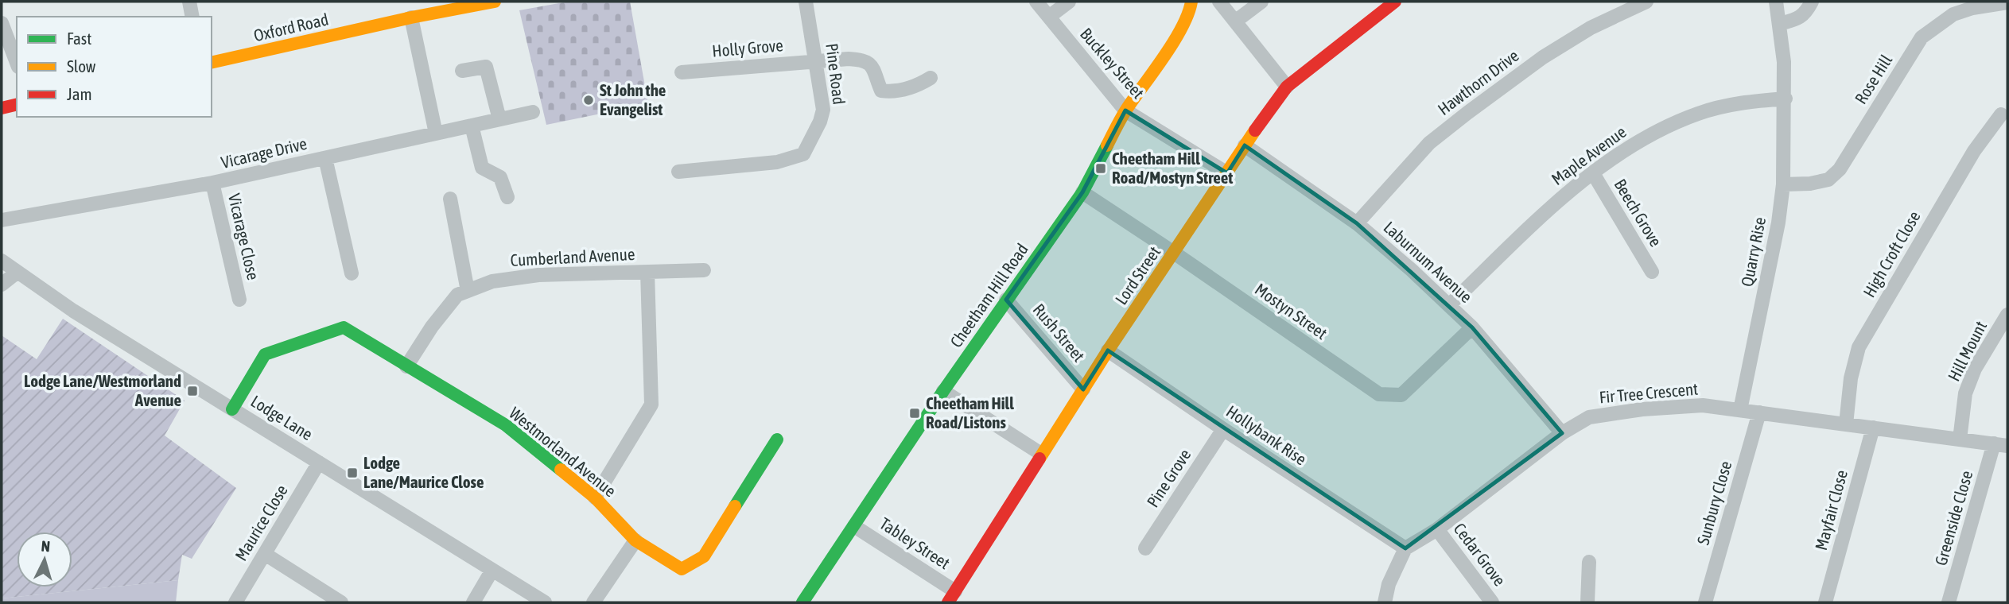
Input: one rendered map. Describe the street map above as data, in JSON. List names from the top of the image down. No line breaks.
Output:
{"streets":{"street":["Oxford Road","Holly Grove","Buckley Street","Pine Road","Rose Hill","Hawthorn Drive","Vicarage Drive","Maple Avenue","Beech Grove","Vicarage Close","Quarry Rise","High Croft Close","Cumberland Avenue","Laburnum Avenue","Lord Street","Cheetham Hill Road","Mostyn Street","Rush Street","Hill Mount","Fir Tree Crescent","Lodge Lane","Hollybank Rise","Westmorland Avenue","Pine Grove","Sunbury Close","Mayfair Close","Greenside Close","Maurice Close","Tabley Street","Cedar Grove"]},"crossings":[["Holly Grove","Pine Road"],["Buckley Street","Lord Street"],["Buckley Street","Cheetham Hill Road"],["Rose Hill","Quarry Rise"],["Hawthorn Drive","Laburnum Avenue"],["Vicarage Drive","Vicarage Close"],["Maple Avenue","Beech Grove"],["Maple Avenue","Quarry Rise"],["Maple Avenue","Laburnum Avenue"],["Quarry Rise","Fir Tree Crescent"],["High Croft Close","Fir Tree Crescent"],["Cumberland Avenue","Westmorland Avenue"],["Laburnum Avenue","Lord Street"],["Laburnum Avenue","Mostyn Street"],["Laburnum Avenue","Fir Tree Crescent"],["Lord Street","Mostyn Street"],["Lord Street","Rush Street"],["Lord Street","Hollybank Rise"],["Lord Street","Tabley Street"],["Cheetham Hill Road","Mostyn Street"],["Cheetham Hill Road","Rush Street"],["Cheetham Hill Road","Tabley Street"],["Hill Mount","Fir Tree Crescent"],["Fir Tree Crescent","Hollybank Rise"],["Fir Tree Crescent","Sunbury Close"],["Fir Tree Crescent","Mayfair Close"],["Fir Tree Crescent","Greenside Close"],["Fir Tree Crescent","Cedar Grove"],["Lodge Lane","Westmorland Avenue"],["Lodge Lane","Maurice Close"],["Hollybank Rise","Pine Grove"]],"places":{"other":["St John the Evangelist"],"transit":["Cheetham Hill Road/Mostyn Street","Lodge Lane/Westmorland Avenue","Cheetham Hill Road/Listons","Lodge Lane/Maurice Close"]},"legend":["Fast","Slow","Jam"],"north":"top"}
